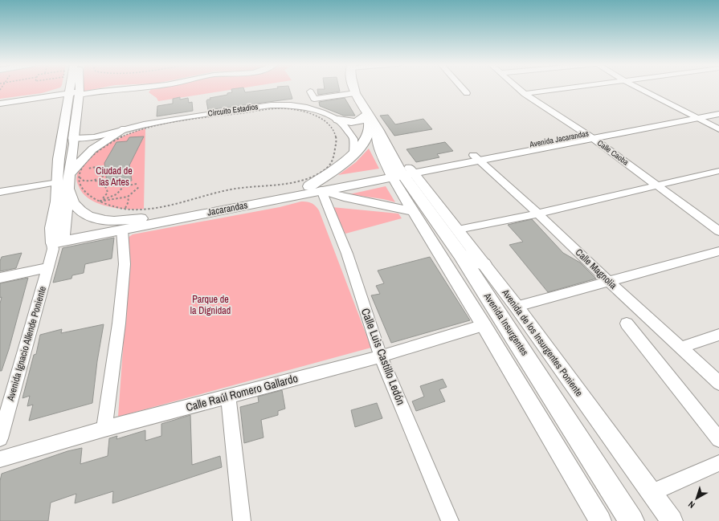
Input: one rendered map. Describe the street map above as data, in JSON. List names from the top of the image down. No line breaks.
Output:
{"streets":{"highway":["Avenida Insurgentes"],"main road":["Circuito Estadios","Avenida Jacarandas","Jacarandas","Avenida de los Insurgentes Poniente","Avenida Ignacio Allende Poniente"],"street":["Calle Caoba","Calle Magnolia","Calle Luis Castillo Ledón","Calle Raúl Romero Gallardo"]},"crossings":[["Circuito Estadios","Avenida Ignacio Allende Poniente"],["Avenida Jacarandas","Calle Caoba"],["Avenida Jacarandas","Jacarandas"],["Avenida Jacarandas","Calle Magnolia"],["Avenida Jacarandas","Avenida Insurgentes"],["Avenida Jacarandas","Avenida de los Insurgentes Poniente"],["Jacarandas","Avenida Insurgentes"],["Jacarandas","Avenida de los Insurgentes Poniente"],["Jacarandas","Avenida Ignacio Allende Poniente"],["Jacarandas","Calle Luis Castillo Ledón"],["Avenida Insurgentes","Avenida de los Insurgentes Poniente"],["Calle Luis Castillo Ledón","Calle Raúl Romero Gallardo"]],"parks":["Ciudad de las Artes","Parque de la Dignidad"],"north":"bottom left"}
